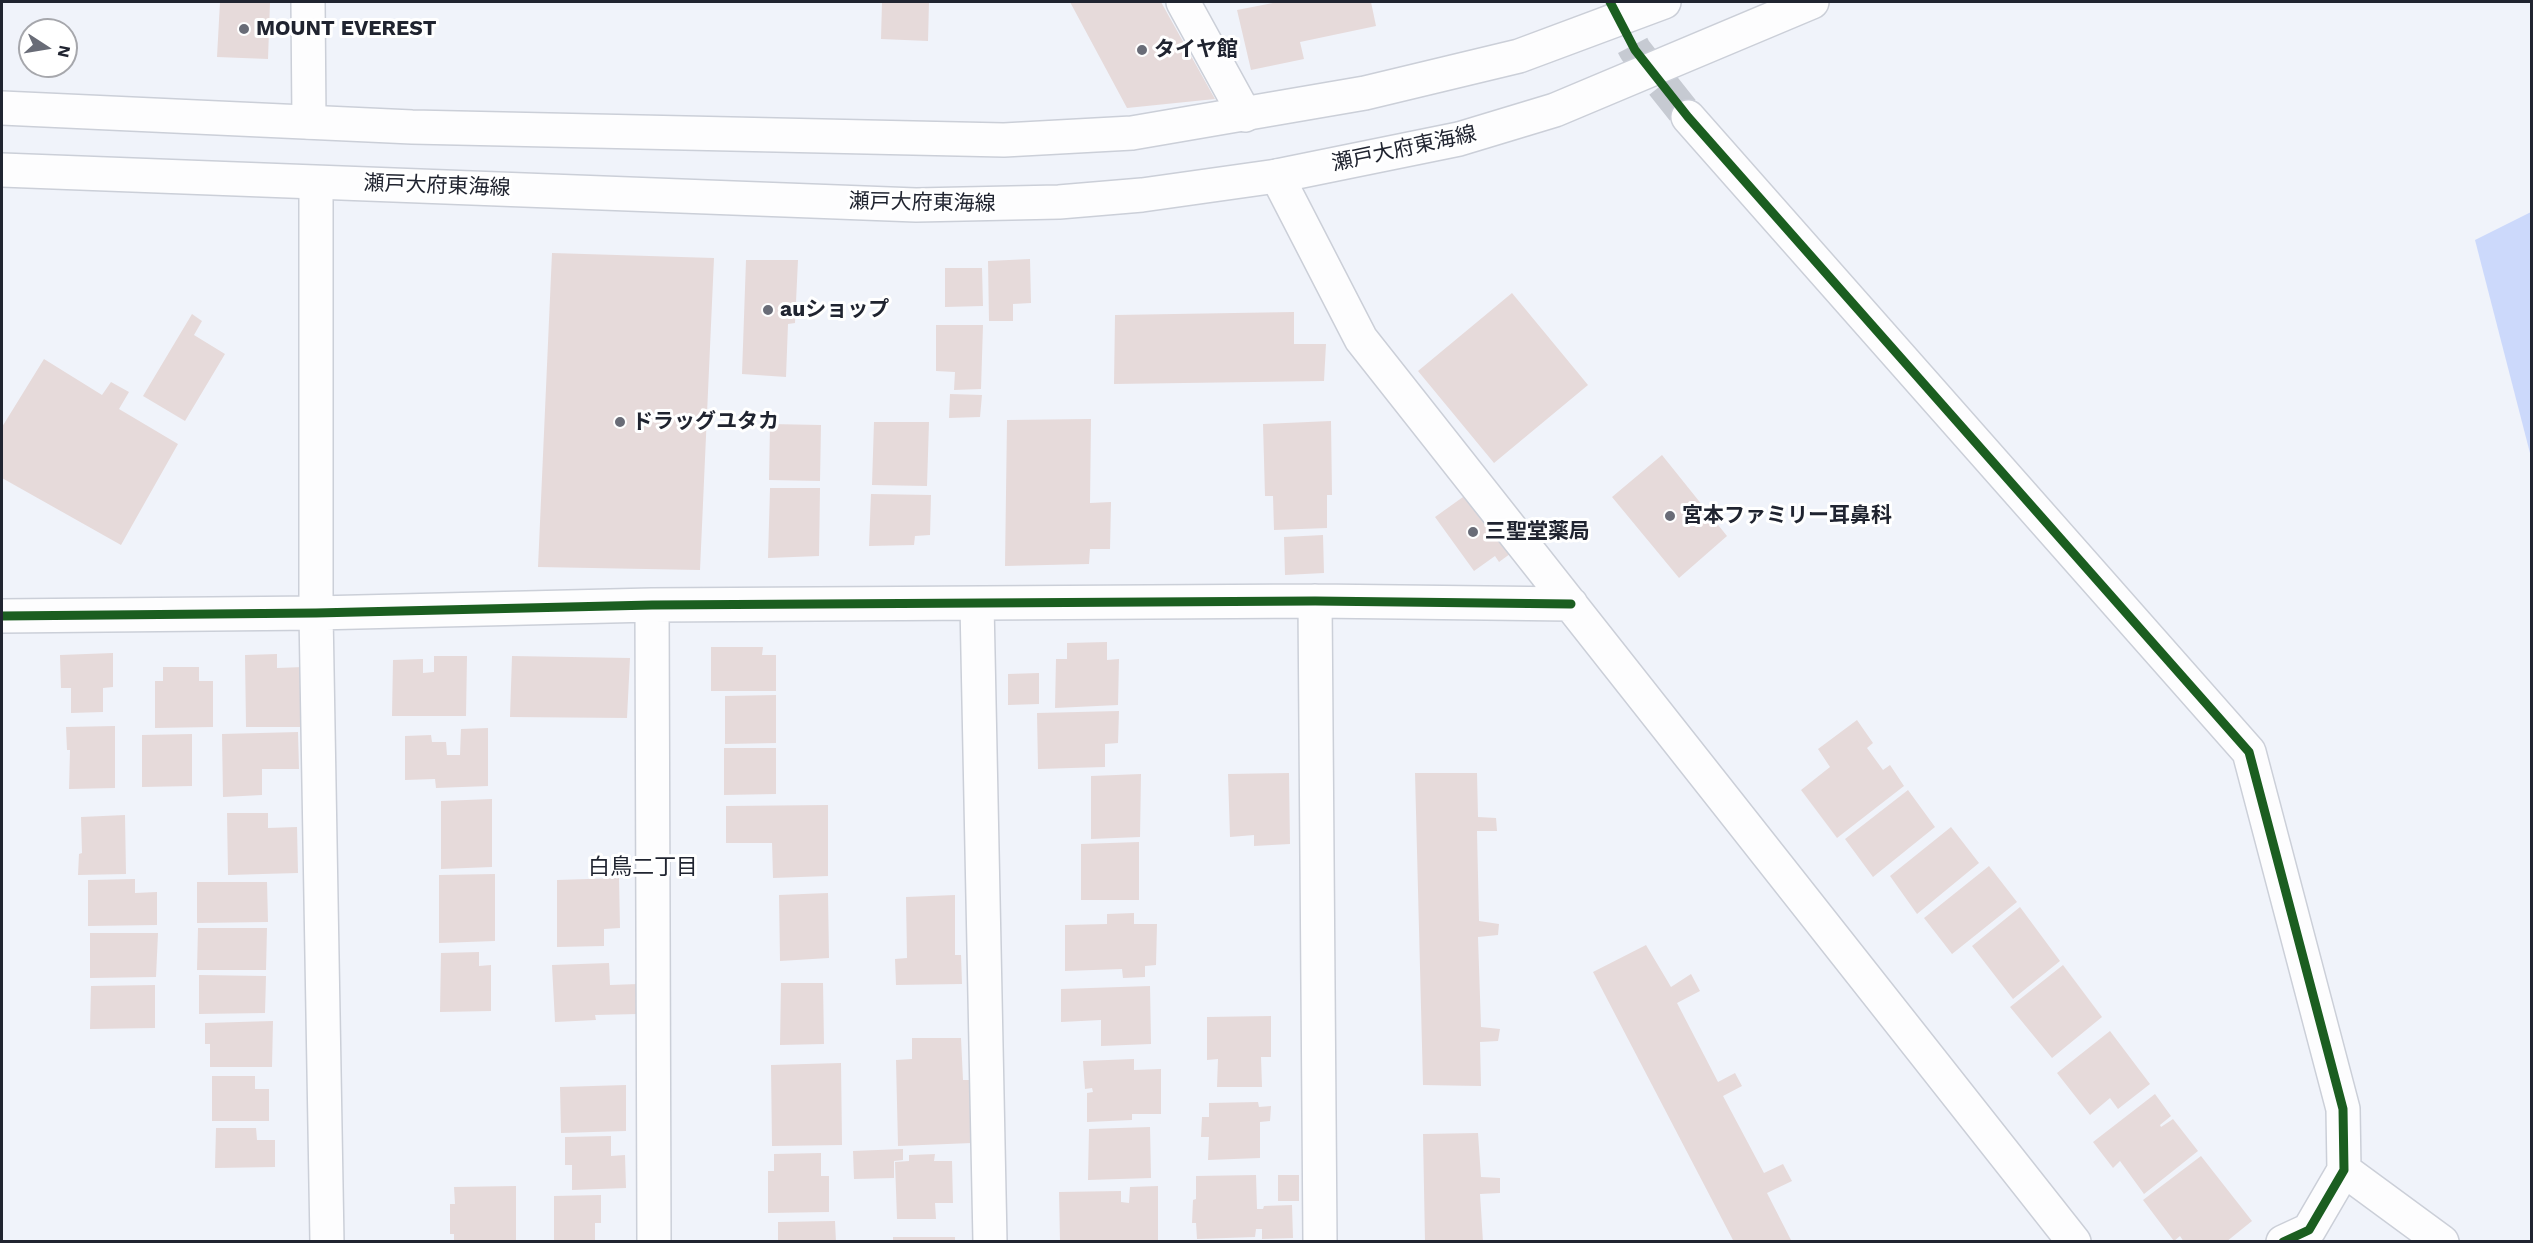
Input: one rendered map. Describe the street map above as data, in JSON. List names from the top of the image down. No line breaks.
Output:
{"streets":{"street":["瀬戸大府東海線"]},"districts":["白鳥二丁目"],"places":["MOUNT EVEREST","タイヤ館","auショップ","ドラッグユタカ","宮本ファミリー耳鼻科","三聖堂薬局"],"north":"right"}
